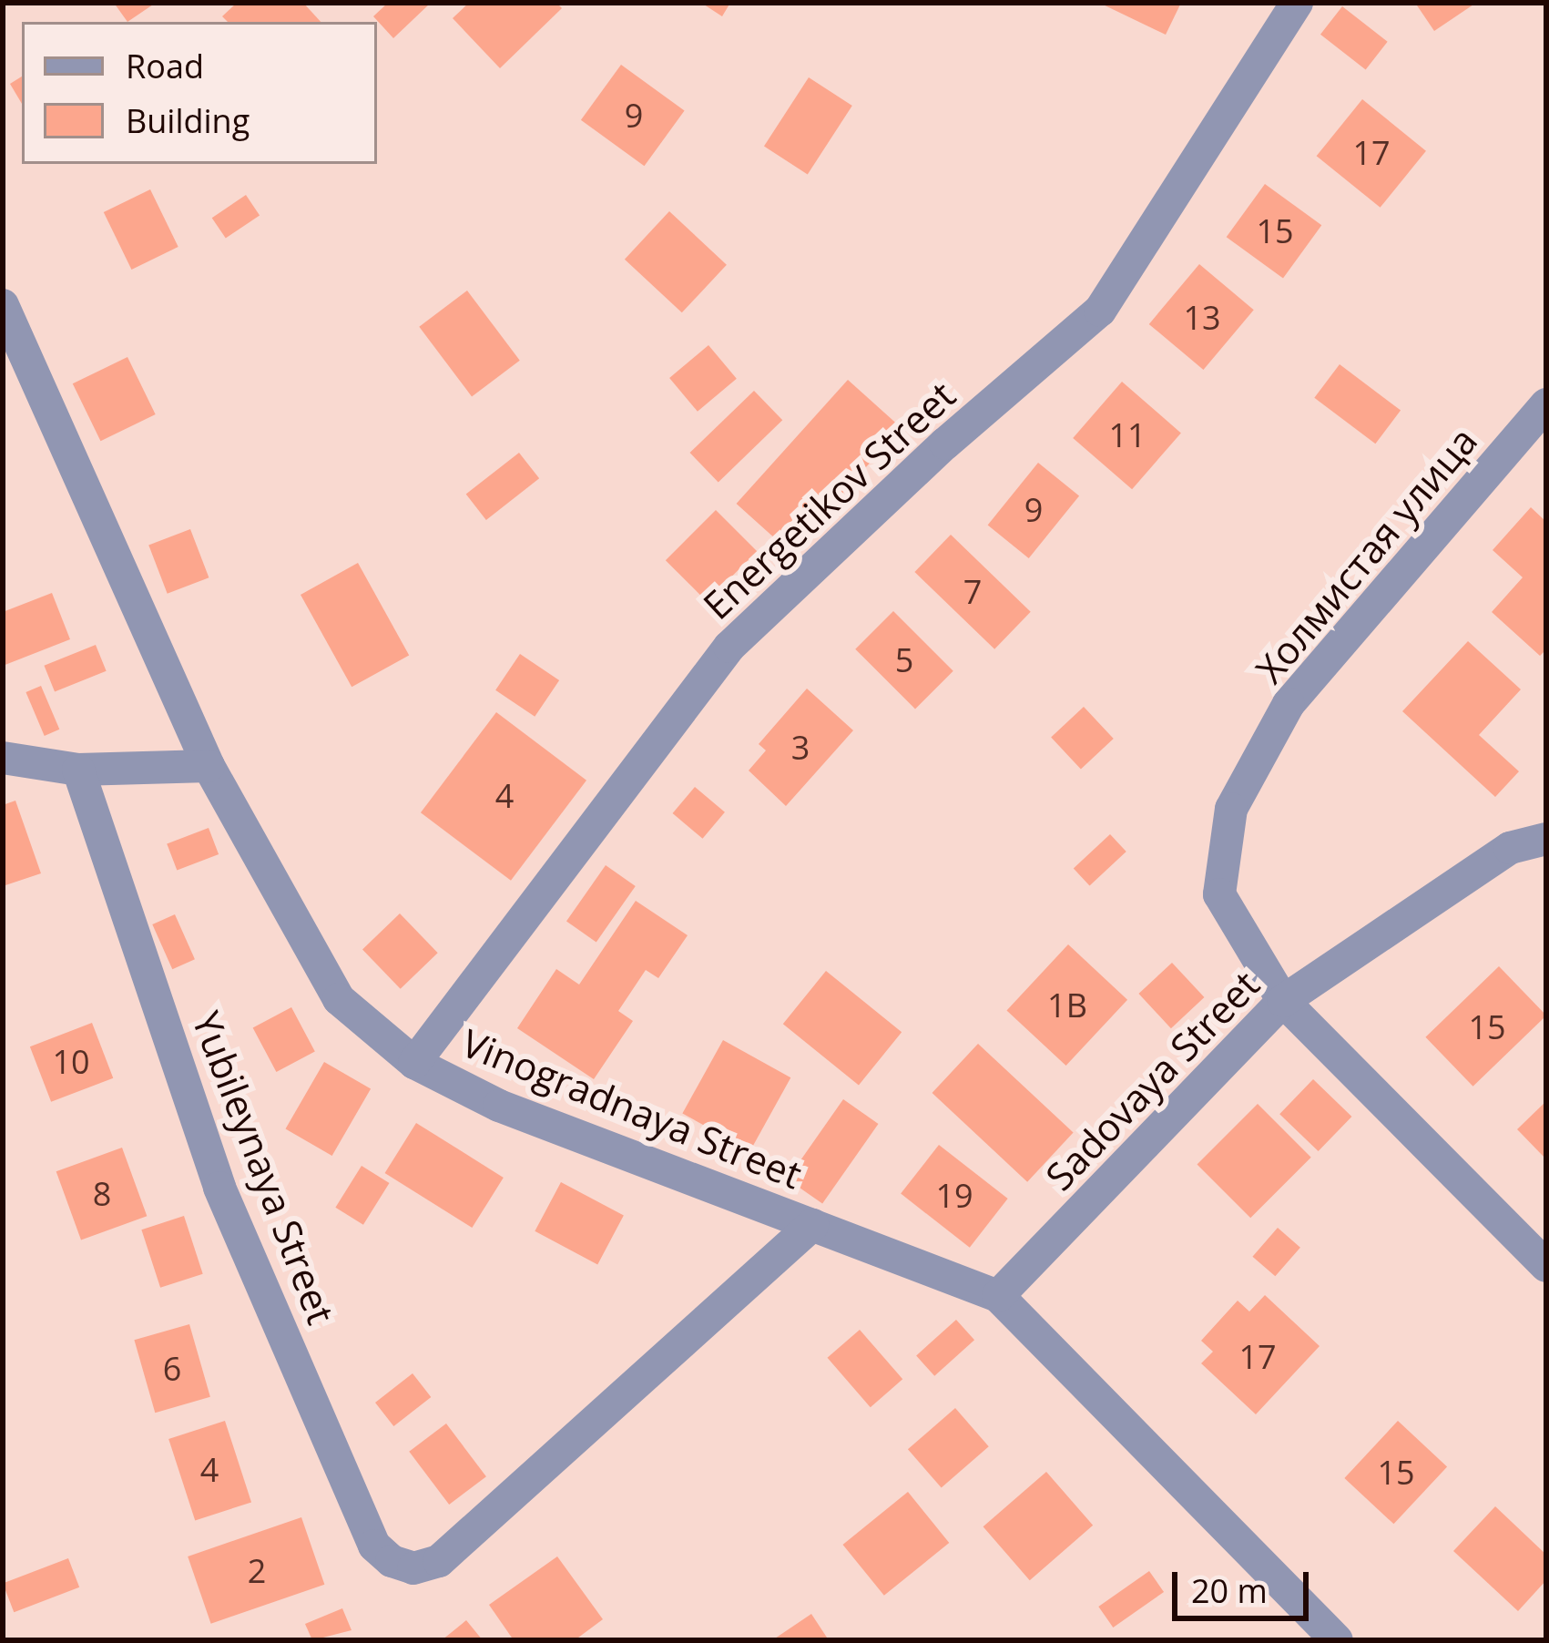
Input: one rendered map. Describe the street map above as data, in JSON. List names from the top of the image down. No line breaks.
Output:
{"streets":{"street":["Energetikov Street","Холмистая улица","Sadovaya Street","Vinogradnaya Street","Yubileynaya Street"]},"crossings":[["Energetikov Street","Vinogradnaya Street"],["Холмистая улица","Sadovaya Street"],["Sadovaya Street","Vinogradnaya Street"],["Vinogradnaya Street","Yubileynaya Street"]],"house_numbers":["9","17","15","13","11","9","7","5","3","4","1В","15","10","8","19","17","6","4","15","2"],"legend":["Road","Building"],"scale_bar":"20 m"}
